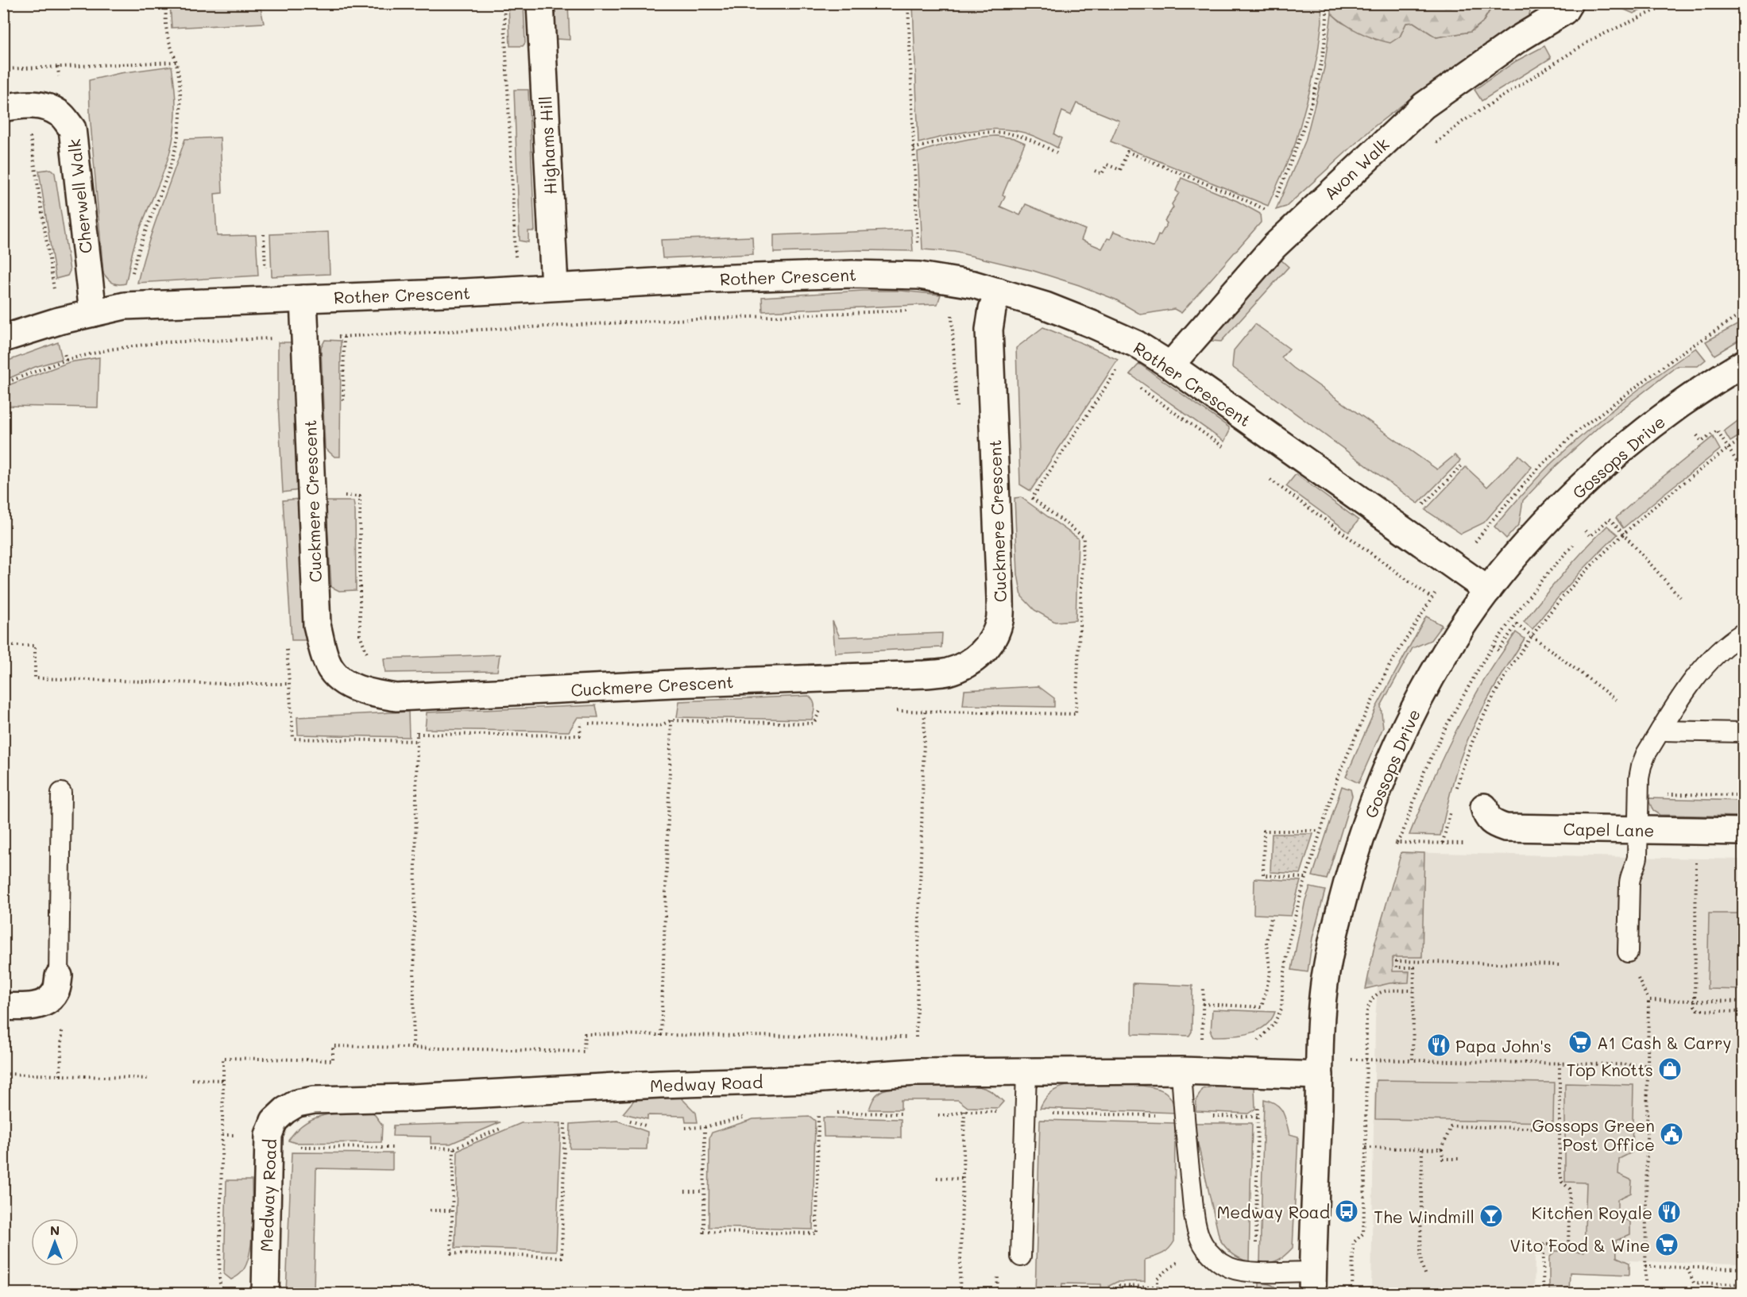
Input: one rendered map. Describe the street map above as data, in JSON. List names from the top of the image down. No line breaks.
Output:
{"streets":{"street":["Highams Hill","Avon Walk","Cherwell Walk","Rother Crescent","Gossops Drive","Cuckmere Crescent","Capel Lane","Medway Road"]},"crossings":[["Highams Hill","Rother Crescent"],["Avon Walk","Rother Crescent"],["Cherwell Walk","Rother Crescent"],["Rother Crescent","Gossops Drive"],["Rother Crescent","Cuckmere Crescent"],["Gossops Drive","Medway Road"]],"places":{"supermarket":["A1 Cash & Carry","Vito Food & Wine"],"restaurant":["Papa John's","Kitchen Royale"],"shop":["Top Knotts"],"public building":["Gossops Green Post Office"],"bus stop":["Medway Road"],"bar":["The Windmill"]},"north":"top"}
